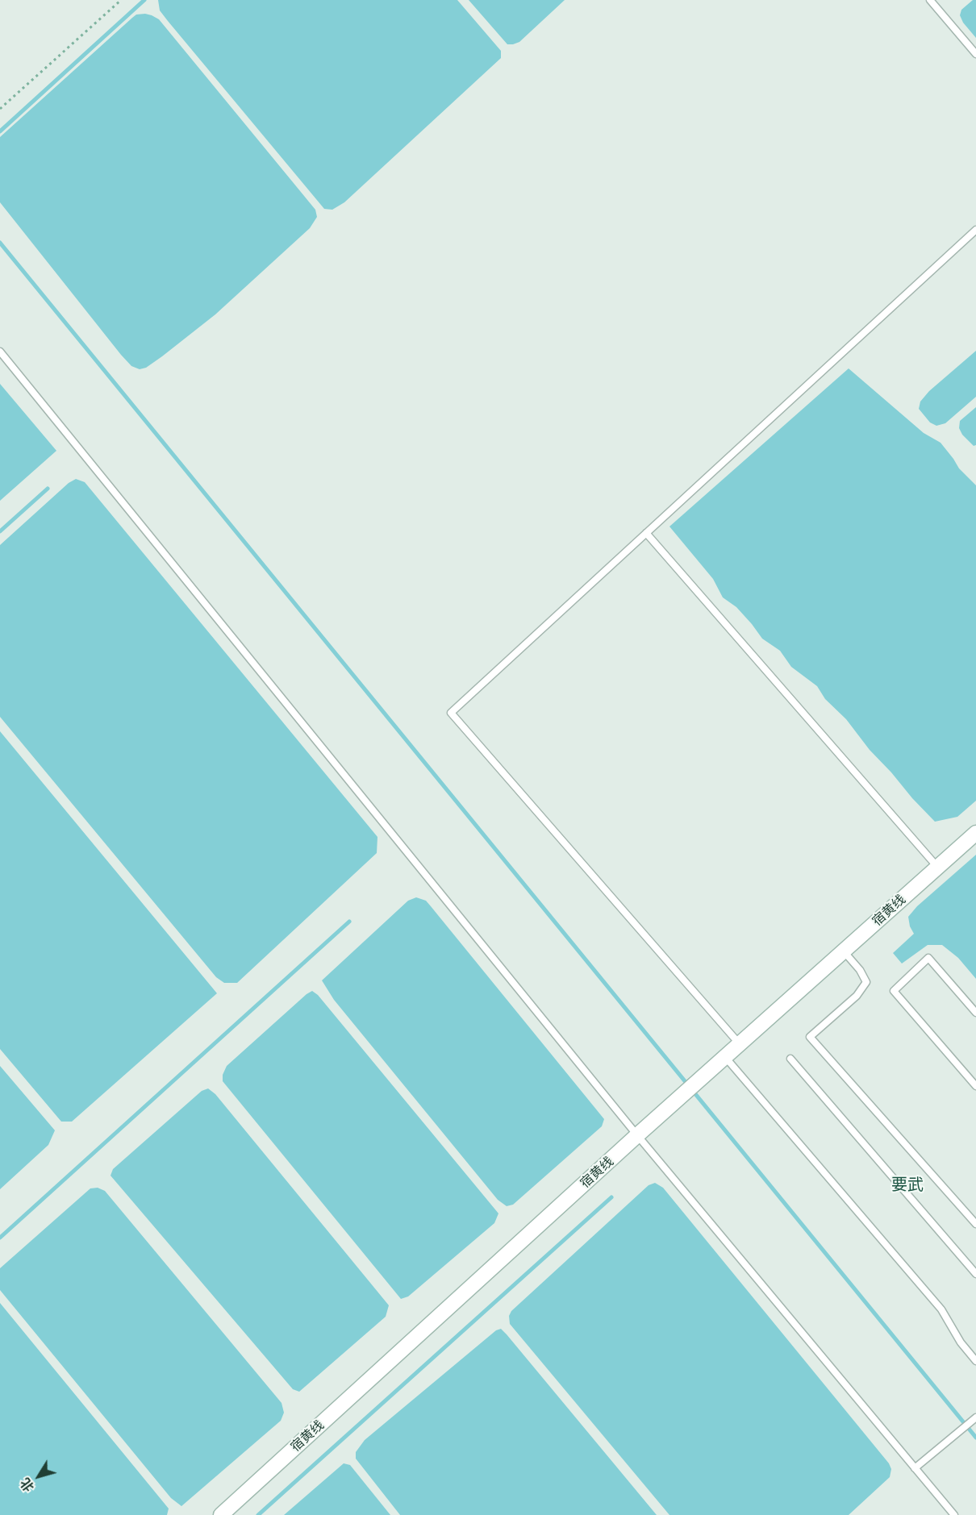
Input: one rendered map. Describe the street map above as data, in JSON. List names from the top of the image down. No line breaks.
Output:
{"streets":{"main road":["宿黄线"]},"districts":["要武"],"north":"bottom left"}
